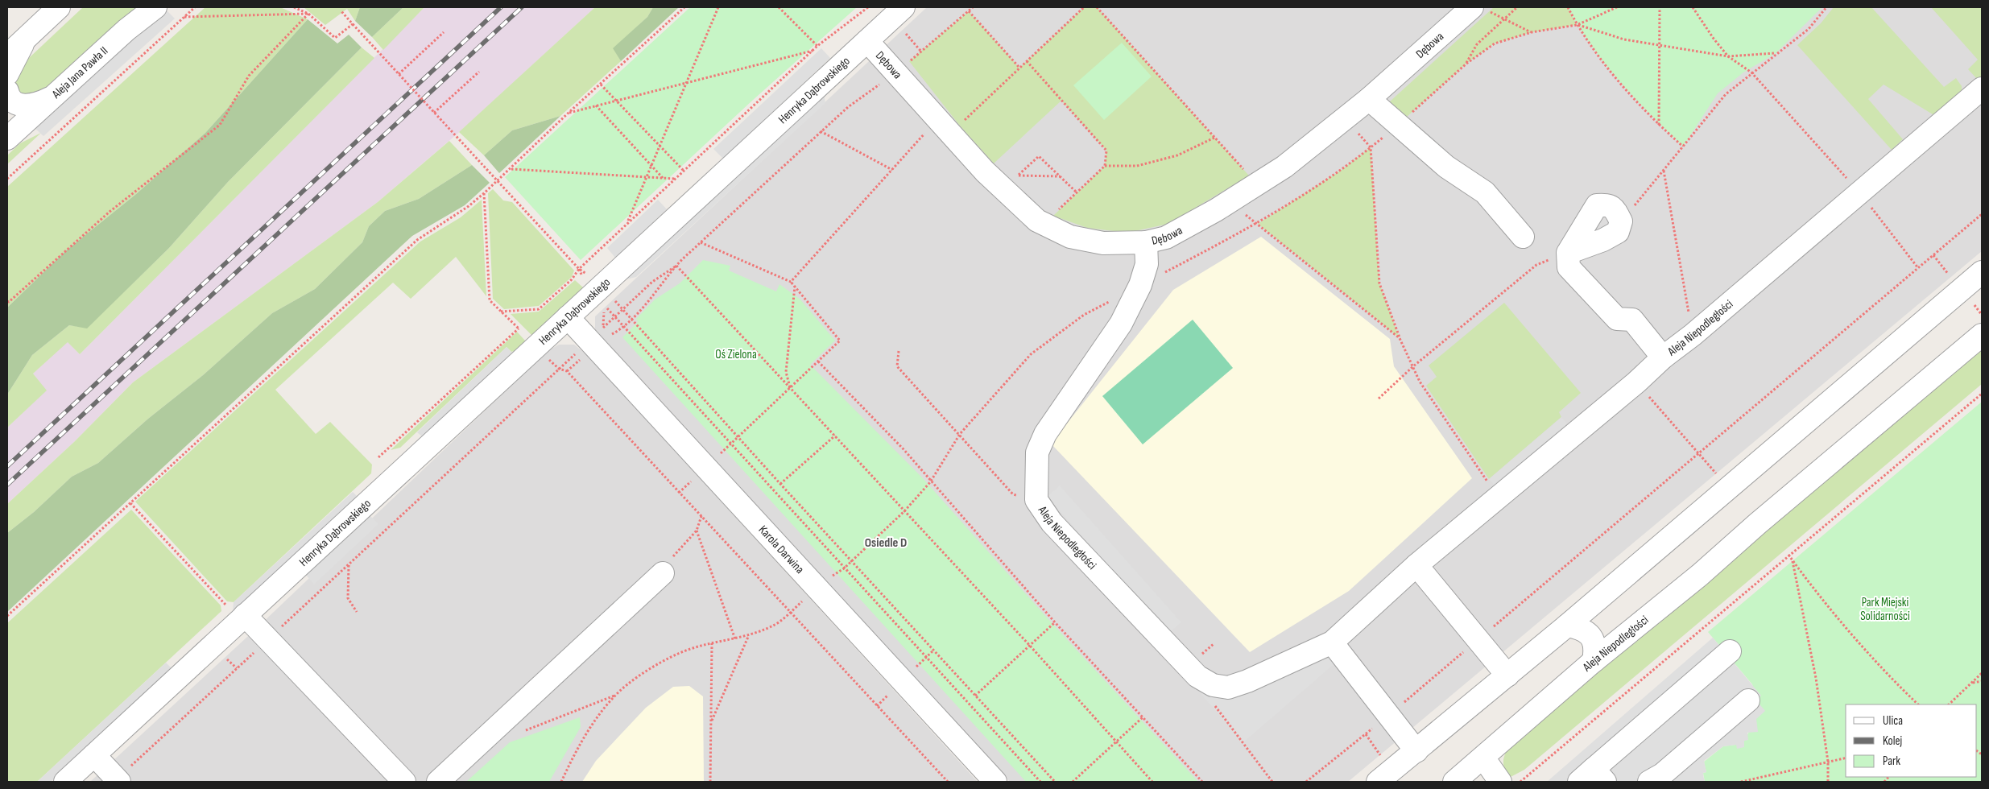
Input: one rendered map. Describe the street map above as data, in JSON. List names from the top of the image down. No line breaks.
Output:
{"streets":{"street":["Dębowa","Aleja Jana Pawła II","Henryka Dąbrowskiego","Aleja Niepodległości","Karola Darwina"]},"crossings":[["Dębowa","Henryka Dąbrowskiego"],["Dębowa","Aleja Niepodległości"],["Henryka Dąbrowskiego","Karola Darwina"]],"districts":["Osiedle D"],"parks":["Oś Zielona","Park Miejski Solidarności"],"legend":["Ulica","Kolej","Park"]}
